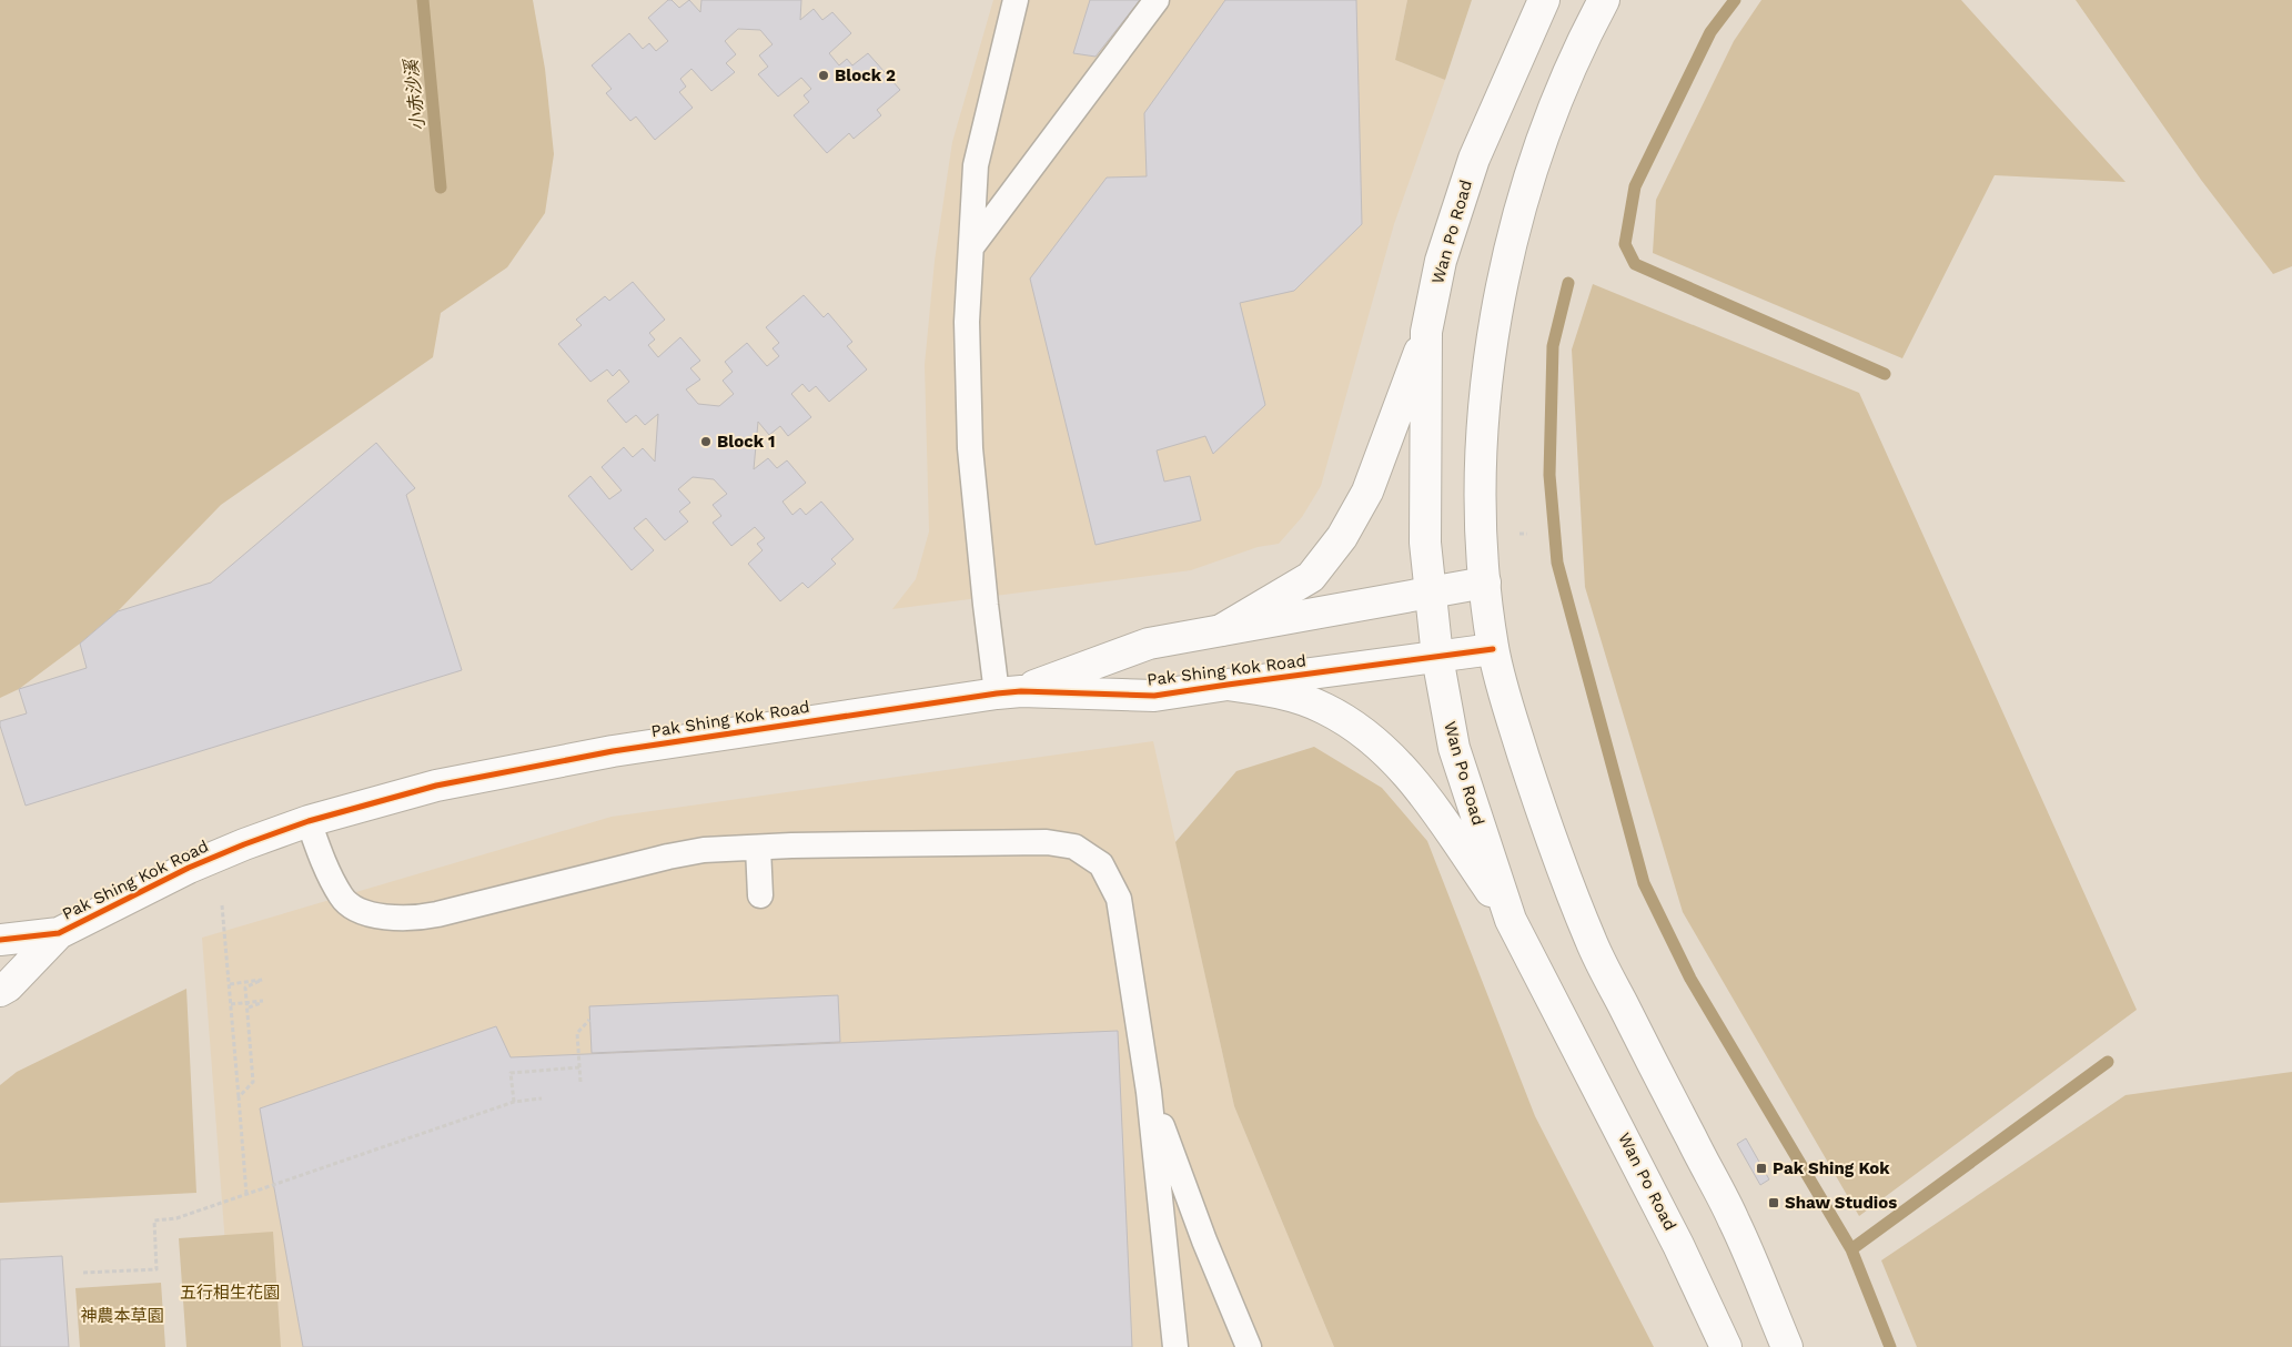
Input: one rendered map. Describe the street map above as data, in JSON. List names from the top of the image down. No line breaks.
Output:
{"streets":{"main road":["Wan Po Road","Pak Shing Kok Road"]},"crossings":[["Wan Po Road","Pak Shing Kok Road"]],"water":["小赤沙溪"],"parks":["五行相生花園","神農本草園"],"places":{"other":["Block 2","Block 1"],"transit":["Pak Shing Kok","Shaw Studios"]}}
